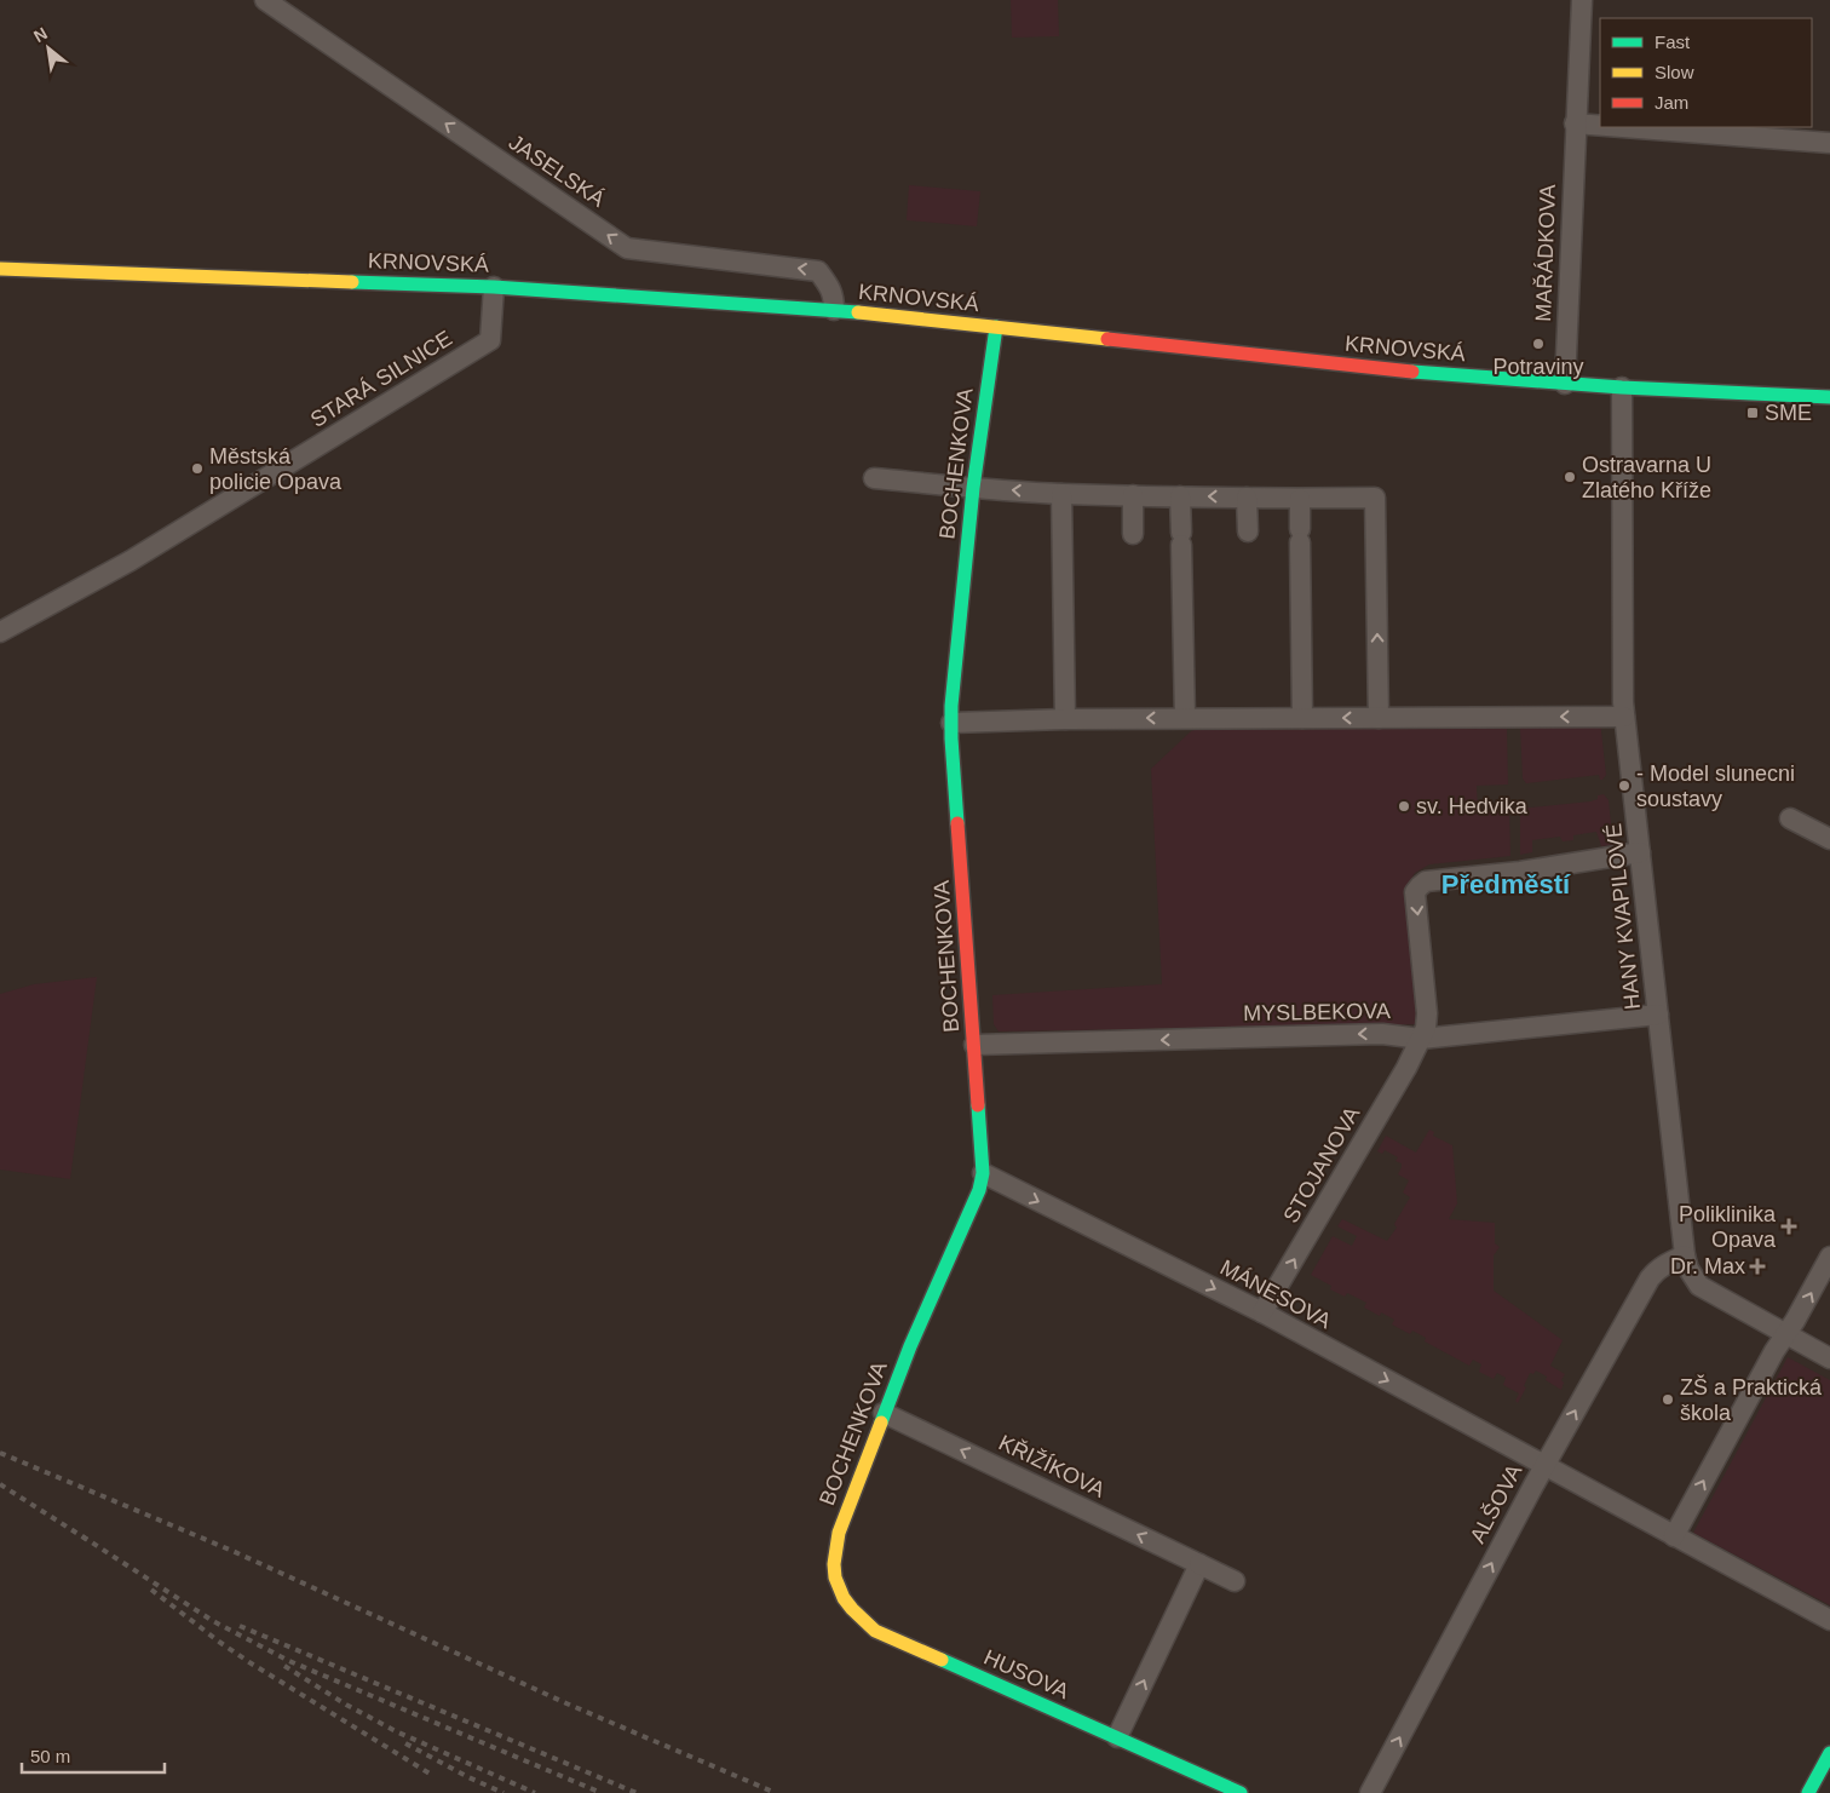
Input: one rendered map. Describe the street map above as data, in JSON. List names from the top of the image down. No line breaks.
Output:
{"streets":{"main road":["KRNOVSKÁ","BOCHENKOVA","HUSOVA"],"street":["JASELSKÁ","MAŘÁDKOVA","STARÁ SILNICE","HANY KVAPILOVÉ","MYSLBEKOVA","STOJANOVA","MÁNESOVA","KŘIŽÍKOVA","ALŠOVA"]},"crossings":[["JASELSKÁ","KRNOVSKÁ"],["MAŘÁDKOVA","KRNOVSKÁ"],["KRNOVSKÁ","STARÁ SILNICE"],["KRNOVSKÁ","BOCHENKOVA"],["KRNOVSKÁ","HANY KVAPILOVÉ"],["BOCHENKOVA","MYSLBEKOVA"],["BOCHENKOVA","MÁNESOVA"],["BOCHENKOVA","KŘIŽÍKOVA"],["BOCHENKOVA","HUSOVA"],["HANY KVAPILOVÉ","MYSLBEKOVA"],["HANY KVAPILOVÉ","STOJANOVA"],["HANY KVAPILOVÉ","ALŠOVA"],["MYSLBEKOVA","STOJANOVA"],["STOJANOVA","MÁNESOVA"],["MÁNESOVA","ALŠOVA"]],"one_way":["JASELSKÁ","MYSLBEKOVA","MÁNESOVA","KŘIŽÍKOVA","ALŠOVA"],"districts":["Předměstí"],"places":{"other":["Potraviny","Městská policie Opava","Ostravarna U Zlatého Kříže","- Model slunecni soustavy","sv. Hedvika","ZŠ a Praktická škola"],"transit":["SME"],"health":["Poliklinika Opava","Dr. Max"]},"legend":["Fast","Slow","Jam"],"scale_bar":"50 m","north":"top left"}
